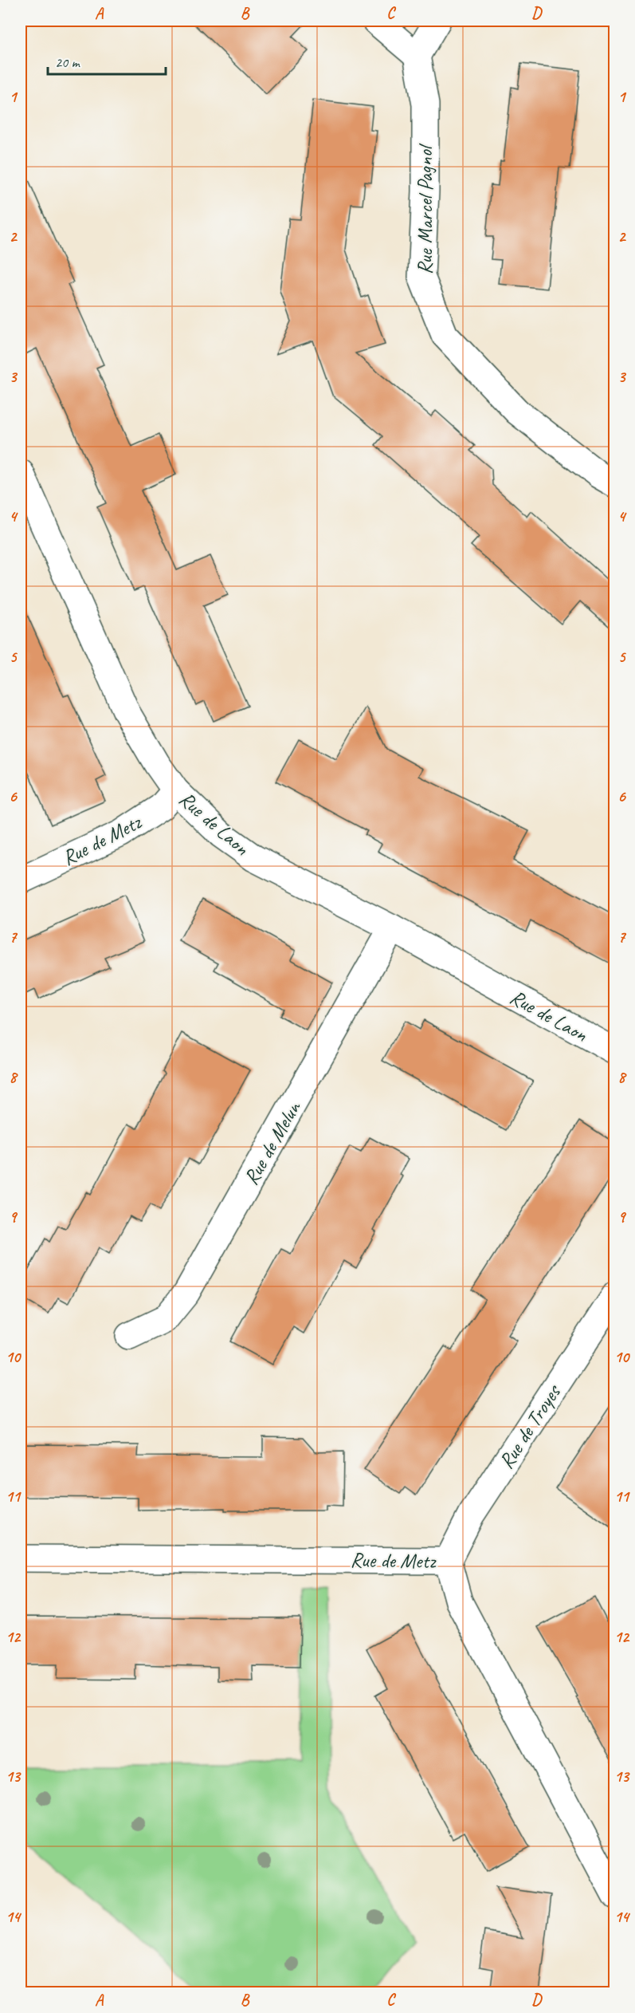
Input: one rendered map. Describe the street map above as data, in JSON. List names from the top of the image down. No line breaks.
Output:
{"streets":{"street":["Rue Marcel Pagnol","Rue de Laon","Rue de Metz","Rue de Melun","Rue de Troyes"]},"crossings":[["Rue de Laon","Rue de Metz"],["Rue de Laon","Rue de Melun"],["Rue de Metz","Rue de Troyes"]],"scale_bar":"20 m","grid":{"columns":["A","B","C","D"],"rows":["1","2","3","4","5","6","7","8","9","10","11","12","13","14"]}}
